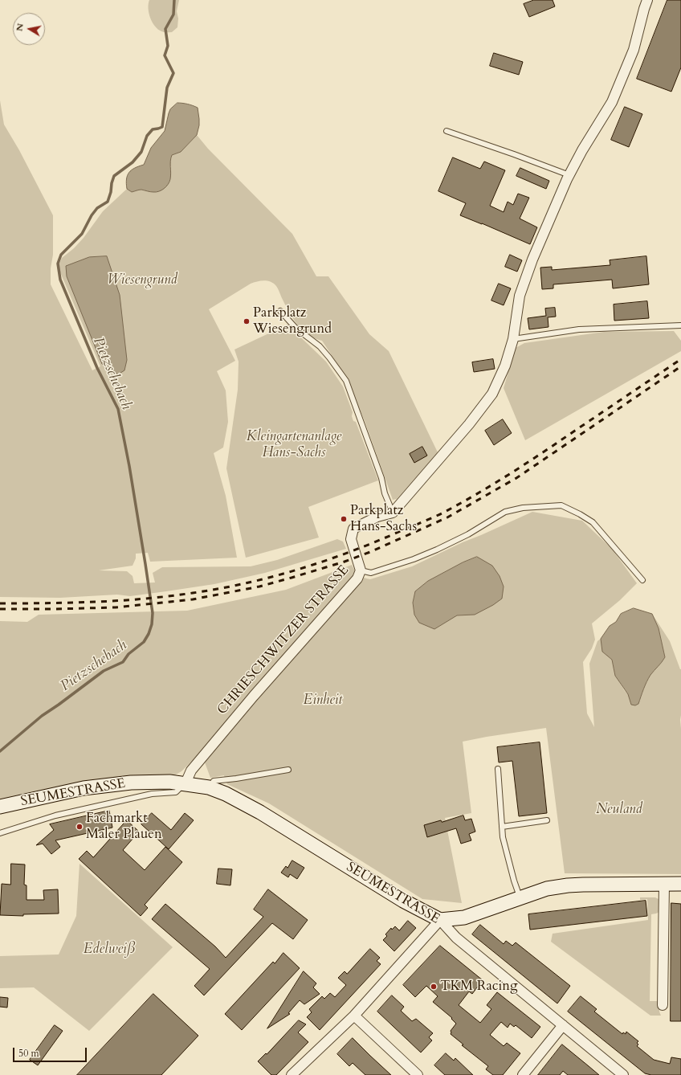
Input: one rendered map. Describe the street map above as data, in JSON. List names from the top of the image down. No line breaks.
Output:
{"streets":{"street":["CHRIESCHWITZER STRASSE","SEUMESTRASSE"]},"crossings":[["CHRIESCHWITZER STRASSE","SEUMESTRASSE"]],"water":["Pietzschebach"],"parks":["Wiesengrund","Kleingartenanlage Hans-Sachs","Einheit","Neuland","Edelweiß"],"places":["Parkplatz Wiesengrund","Parkplatz Hans-Sachs","Fachmarkt Maler Plauen","TKM Racing"],"scale_bar":"50 m","north":"left"}
